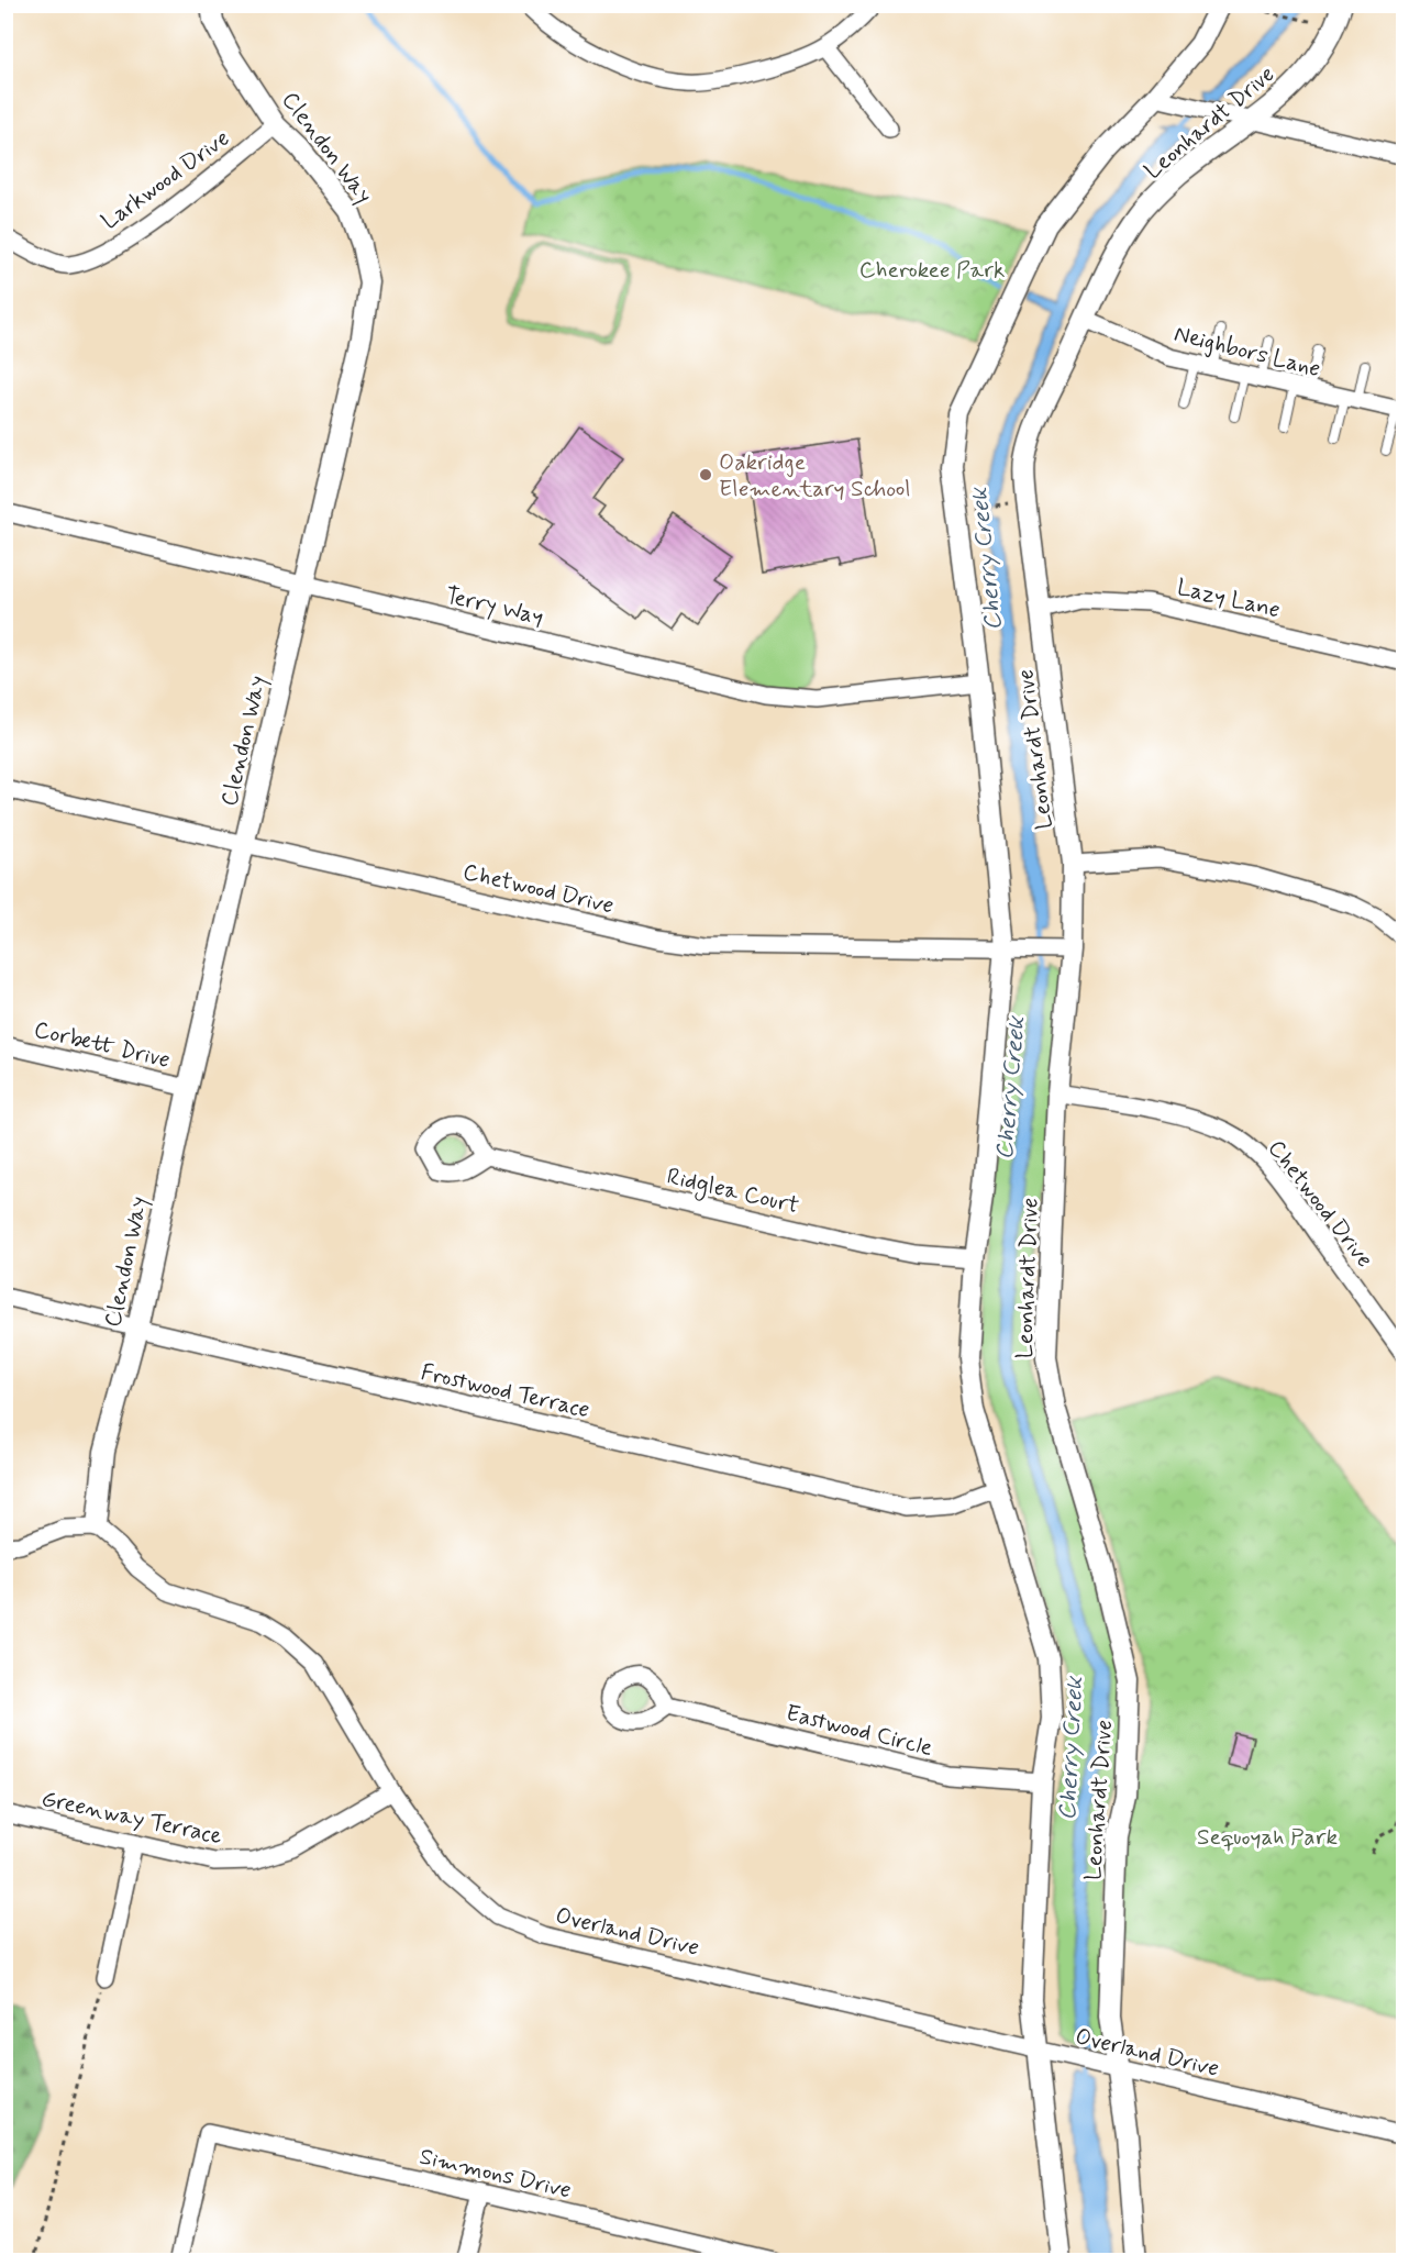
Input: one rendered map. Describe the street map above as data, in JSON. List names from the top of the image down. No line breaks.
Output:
{"streets":{"street":["Leonhardt Drive","Clendon Way","Larkwood Drive","Neighbors Lane","Lazy Lane","Terry Way","Chetwood Drive","Corbett Drive","Ridglea Court","Frostwood Terrace","Eastwood Circle","Greenway Terrace","Overland Drive","Simmons Drive"]},"crossings":[["Leonhardt Drive","Neighbors Lane"],["Leonhardt Drive","Lazy Lane"],["Leonhardt Drive","Terry Way"],["Leonhardt Drive","Chetwood Drive"],["Leonhardt Drive","Ridglea Court"],["Leonhardt Drive","Frostwood Terrace"],["Leonhardt Drive","Eastwood Circle"],["Leonhardt Drive","Overland Drive"],["Clendon Way","Larkwood Drive"],["Clendon Way","Terry Way"],["Clendon Way","Chetwood Drive"],["Clendon Way","Corbett Drive"],["Clendon Way","Frostwood Terrace"],["Clendon Way","Overland Drive"],["Greenway Terrace","Overland Drive"]],"water":["Cherry Creek"],"parks":["Cherokee Park","Sequoyah Park"],"places":["Oakridge Elementary School"]}
